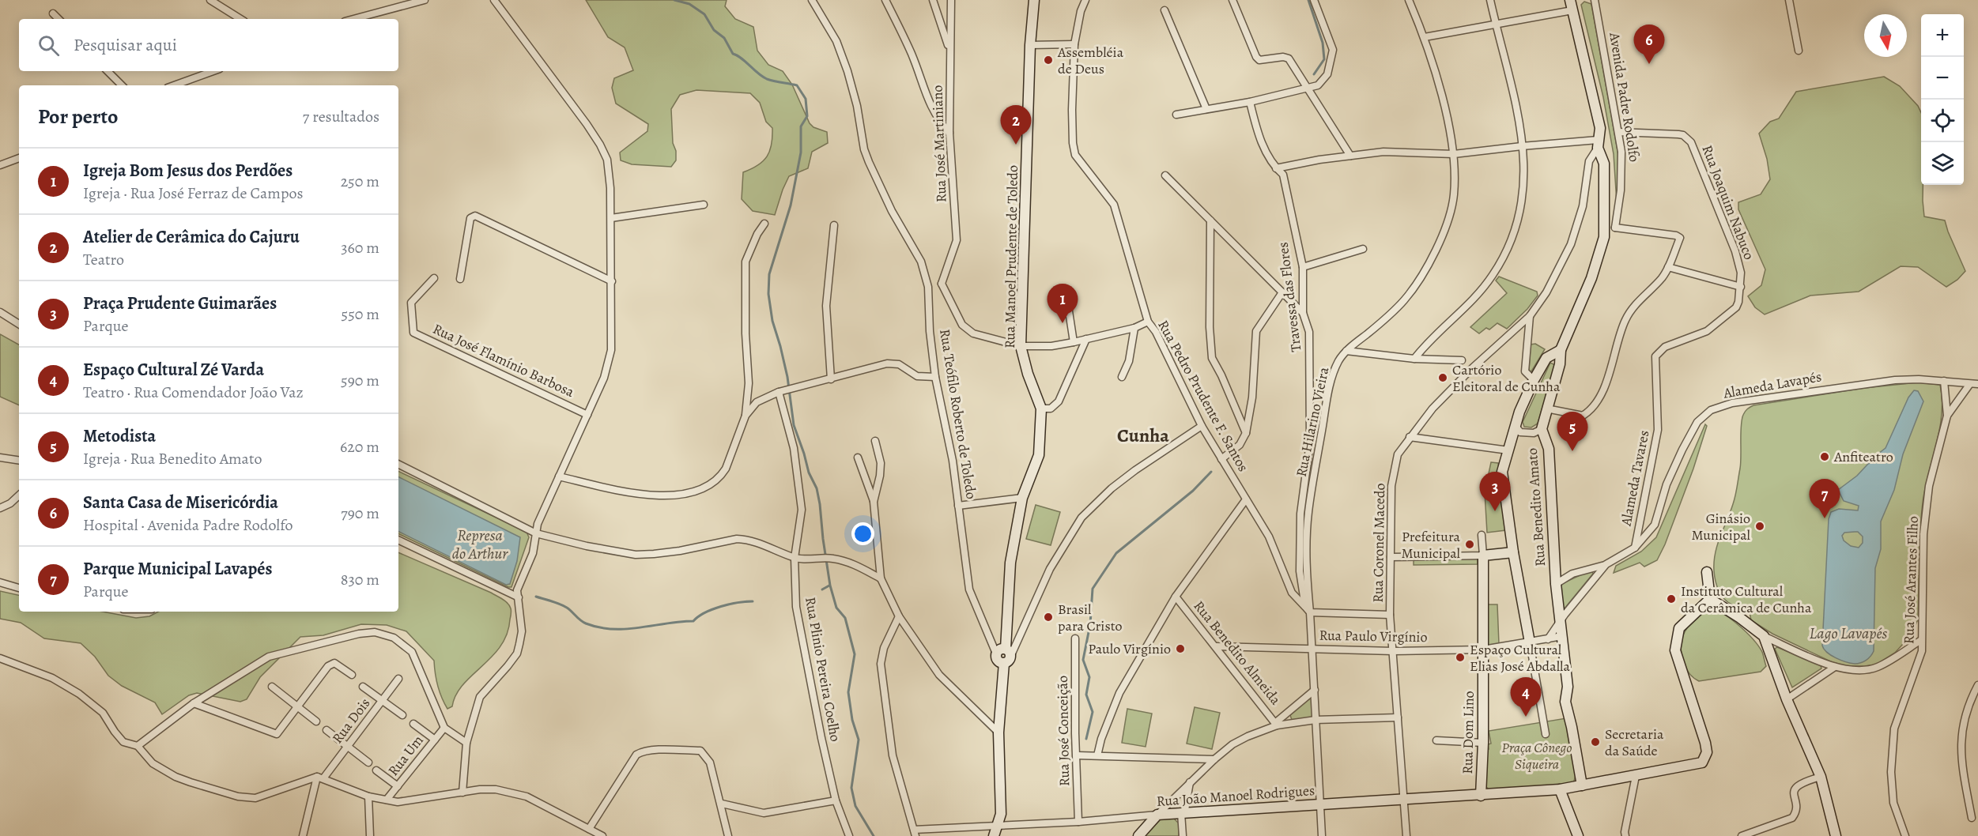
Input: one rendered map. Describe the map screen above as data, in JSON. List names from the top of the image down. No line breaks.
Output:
{"streets":{"street":["Avenida Padre Rodolfo","Rua José Martiniano","Rua Joaquim Nabuco","Rua Manoel Prudente de Toledo","Travessa das Flores","Rua José Flamínio Barbosa","Alameda Lavapés","Rua Pedro Prudente F. Santos","Rua Teófilo Roberto de Toledo","Rua Hilarino Vieira","Alameda Tavares","Rua Benedito Amato","Rua Coronel Macedo","Rua José Arantes Filho","Rua Paulo Virgínio","Rua Benedito Almeida","Rua Plinio Pereira Coelho","Rua Dois","Rua José Conceição","Rua Dom Lino","Rua Um","Rua João Manoel Rodrigues"]},"crossings":[["Avenida Padre Rodolfo","Rua Joaquim Nabuco"],["Avenida Padre Rodolfo","Rua Coronel Macedo"],["Rua Joaquim Nabuco","Alameda Tavares"],["Rua Manoel Prudente de Toledo","Rua Teófilo Roberto de Toledo"],["Travessa das Flores","Rua Hilarino Vieira"],["Alameda Lavapés","Alameda Tavares"],["Alameda Lavapés","Rua Benedito Amato"],["Alameda Lavapés","Rua José Arantes Filho"],["Rua Pedro Prudente F. Santos","Rua Hilarino Vieira"],["Rua Hilarino Vieira","Rua Paulo Virgínio"],["Rua Hilarino Vieira","Rua João Manoel Rodrigues"],["Rua Benedito Amato","Rua João Manoel Rodrigues"],["Rua Coronel Macedo","Rua Paulo Virgínio"],["Rua Coronel Macedo","Rua João Manoel Rodrigues"],["Rua Paulo Virgínio","Rua Benedito Almeida"],["Rua Paulo Virgínio","Rua Dom Lino"],["Rua José Conceição","Rua João Manoel Rodrigues"],["Rua Dom Lino","Rua João Manoel Rodrigues"]],"districts":["Cunha"],"water":["Represa do Arthur","Lago Lavapés"],"parks":["Praça Cônego Siqueira"],"places":["Assembléia de Deus","Cartório Eleitoral de Cunha","Anfiteatro","Ginásio Municipal","Prefeitura Municipal","Instituto Cultural da Cerâmica de Cunha","Brasil para Cristo","Paulo Virgínio","Espaço Cultural Elias José Abdalla","Secretaria da Saúde"],"north":"bottom","page":{"map_buttons":["+","−"],"search":"Pesquisar aqui","pins":["6","2","1","5","3","7","4"],"heading":["Por perto","7 resultados"],"list":[{"mark":"1","name":"Igreja Bom Jesus dos Perdões","note":"Igreja · Rua José Ferraz de Campos","value":"250 m"},{"mark":"2","name":"Atelier de Cerâmica do Cajuru","note":"Teatro","value":"360 m"},{"mark":"3","name":"Praça Prudente Guimarães","note":"Parque","value":"550 m"},{"mark":"4","name":"Espaço Cultural Zé Varda","note":"Teatro · Rua Comendador João Vaz","value":"590 m"},{"mark":"5","name":"Metodista","note":"Igreja · Rua Benedito Amato","value":"620 m"},{"mark":"6","name":"Santa Casa de Misericórdia","note":"Hospital · Avenida Padre Rodolfo","value":"790 m"},{"mark":"7","name":"Parque Municipal Lavapés","note":"Parque","value":"830 m"}]}}
